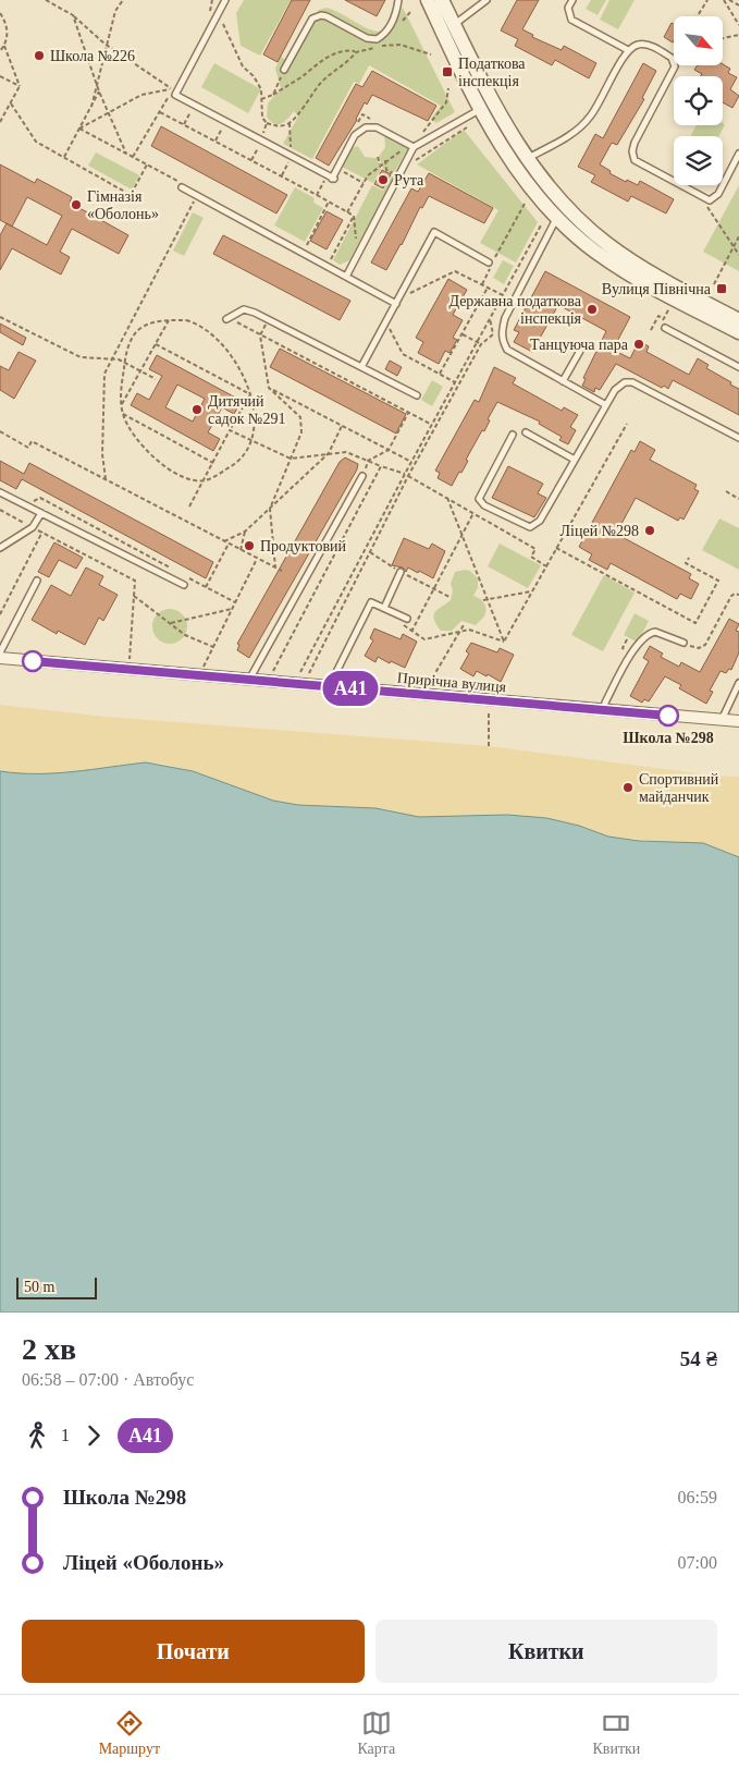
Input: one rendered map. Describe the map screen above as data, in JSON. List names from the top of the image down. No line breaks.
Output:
{"streets":{"street":["Прирічна вулиця"]},"places":{"other":["Школа №226","Рута","Гімназія «Оболонь»","Державна податкова інспекція","Танцуюча пара","Дитячий садок №291","Ліцей №298","Продуктовий","Школа №298","Спортивний майданчик"],"transit":["Податкова інспекція","Вулиця Північна"]},"lines":["bus line A41"],"scale_bar":"50 m","north":"bottom right","page":{"on_map":"A41","scale":"50 m","heading":["2 хв","06:58 – 07:00 · Автобус","54 ₴"],"legs":["1","A41"],"list":[{"name":"Школа №298","value":"06:59"},{"name":"Ліцей «Оболонь»","value":"07:00"}],"buttons":["Почати","Квитки"],"tabs":["Маршрут","Карта","Квитки"]}}
